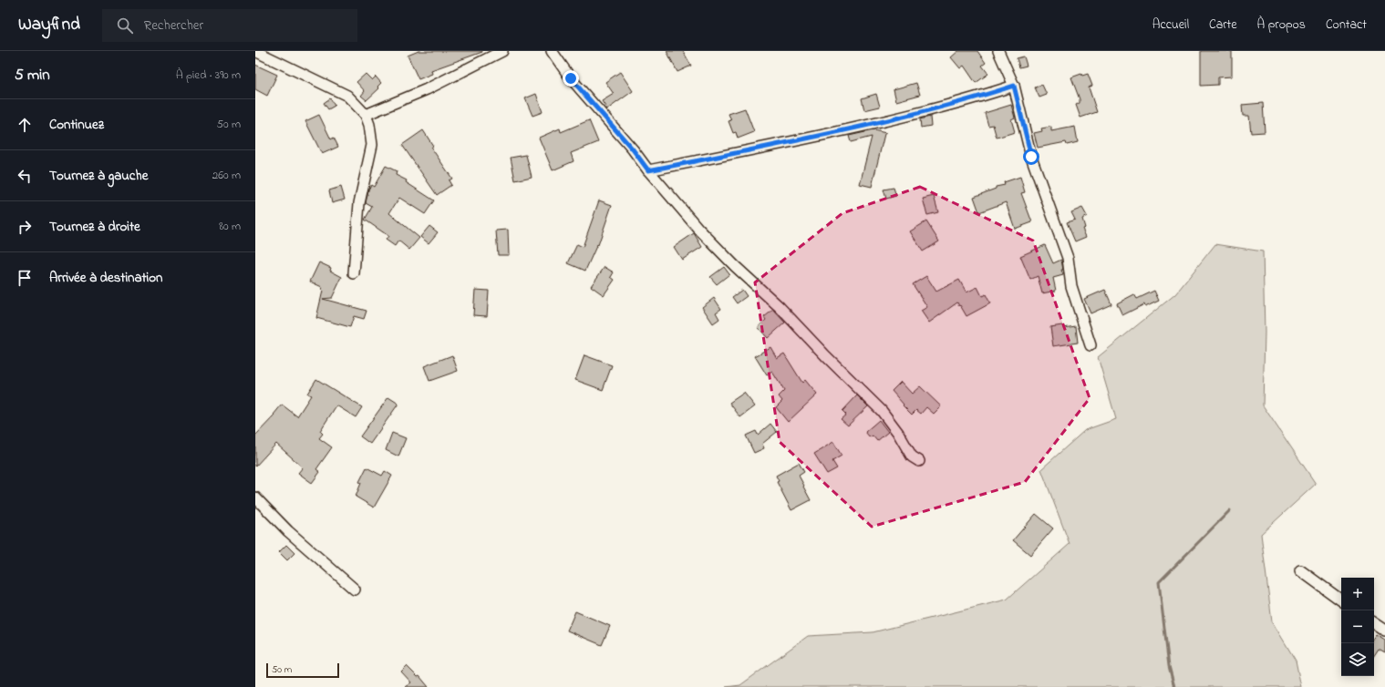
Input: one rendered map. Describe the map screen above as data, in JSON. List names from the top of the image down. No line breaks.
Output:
{"scale_bar":"50 m","page":{"header":"Wayfind","search":"Rechercher","nav":["Accueil","Carte","À propos","Contact"],"heading":["5 min","À pied · 390 m"],"list":[["Continuez","50 m"],["Tournez à gauche","260 m"],["Tournez à droite","80 m"],"Arrivée à destination"],"map_buttons":["+","−"],"scale":"50 m"}}
